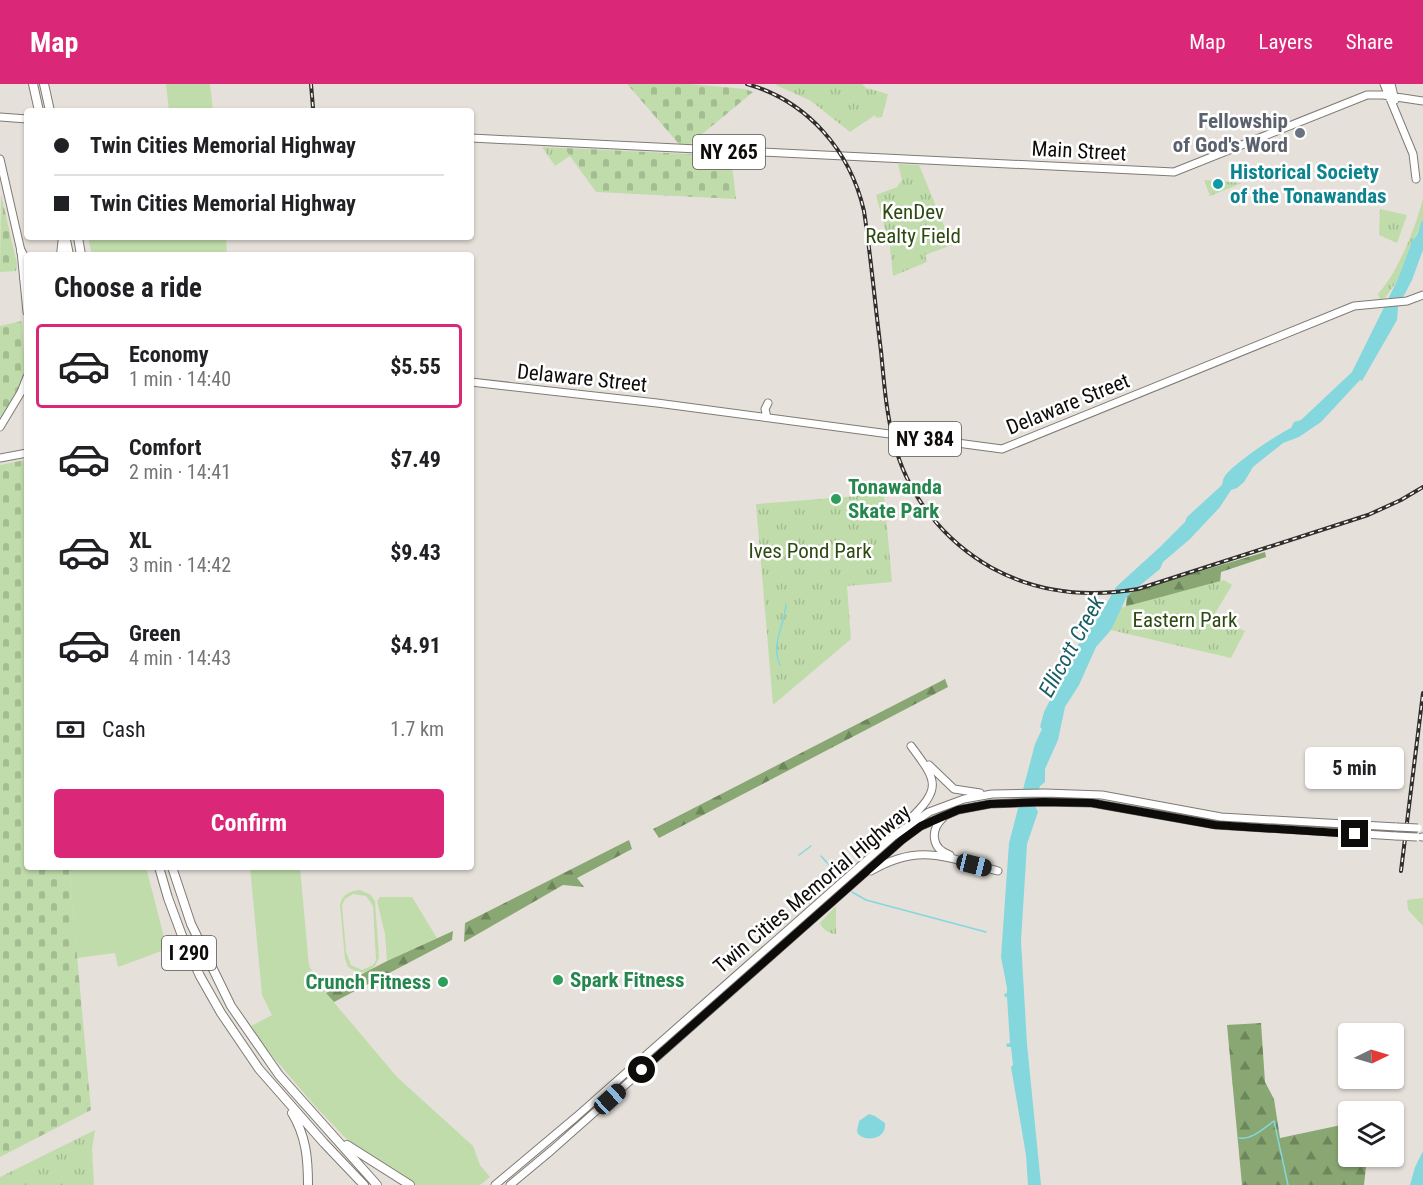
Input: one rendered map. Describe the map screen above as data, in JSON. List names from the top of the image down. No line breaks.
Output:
{"streets":{"highway":["I 290"],"main road":["Main Street","NY 265","Delaware Street","NY 384","Twin Cities Memorial Highway"]},"crossings":[["Main Street","NY 265"]],"water":["Ellicott Creek"],"parks":["KenDev Realty Field","Ives Pond Park","Eastern Park"],"places":["Fellowship of God's Word","Historical Society of the Tonawandas","Tonawanda Skate Park","Spark Fitness","Crunch Fitness"],"north":"right","page":{"header":"Map","nav":["Map","Layers","Share"],"banner":["Twin Cities Memorial Highway","Twin Cities Memorial Highway"],"heading":"Choose a ride","list":[{"name":"Economy","note":"1 min · 14:40","value":"$5.55"},{"name":"Comfort","note":"2 min · 14:41","value":"$7.49"},{"name":"XL","note":"3 min · 14:42","value":"$9.43"},{"name":"Green","note":"4 min · 14:43","value":"$4.91"}],"pay":["Cash","1.7 km"],"bubble":"5 min","buttons":"Confirm"}}
